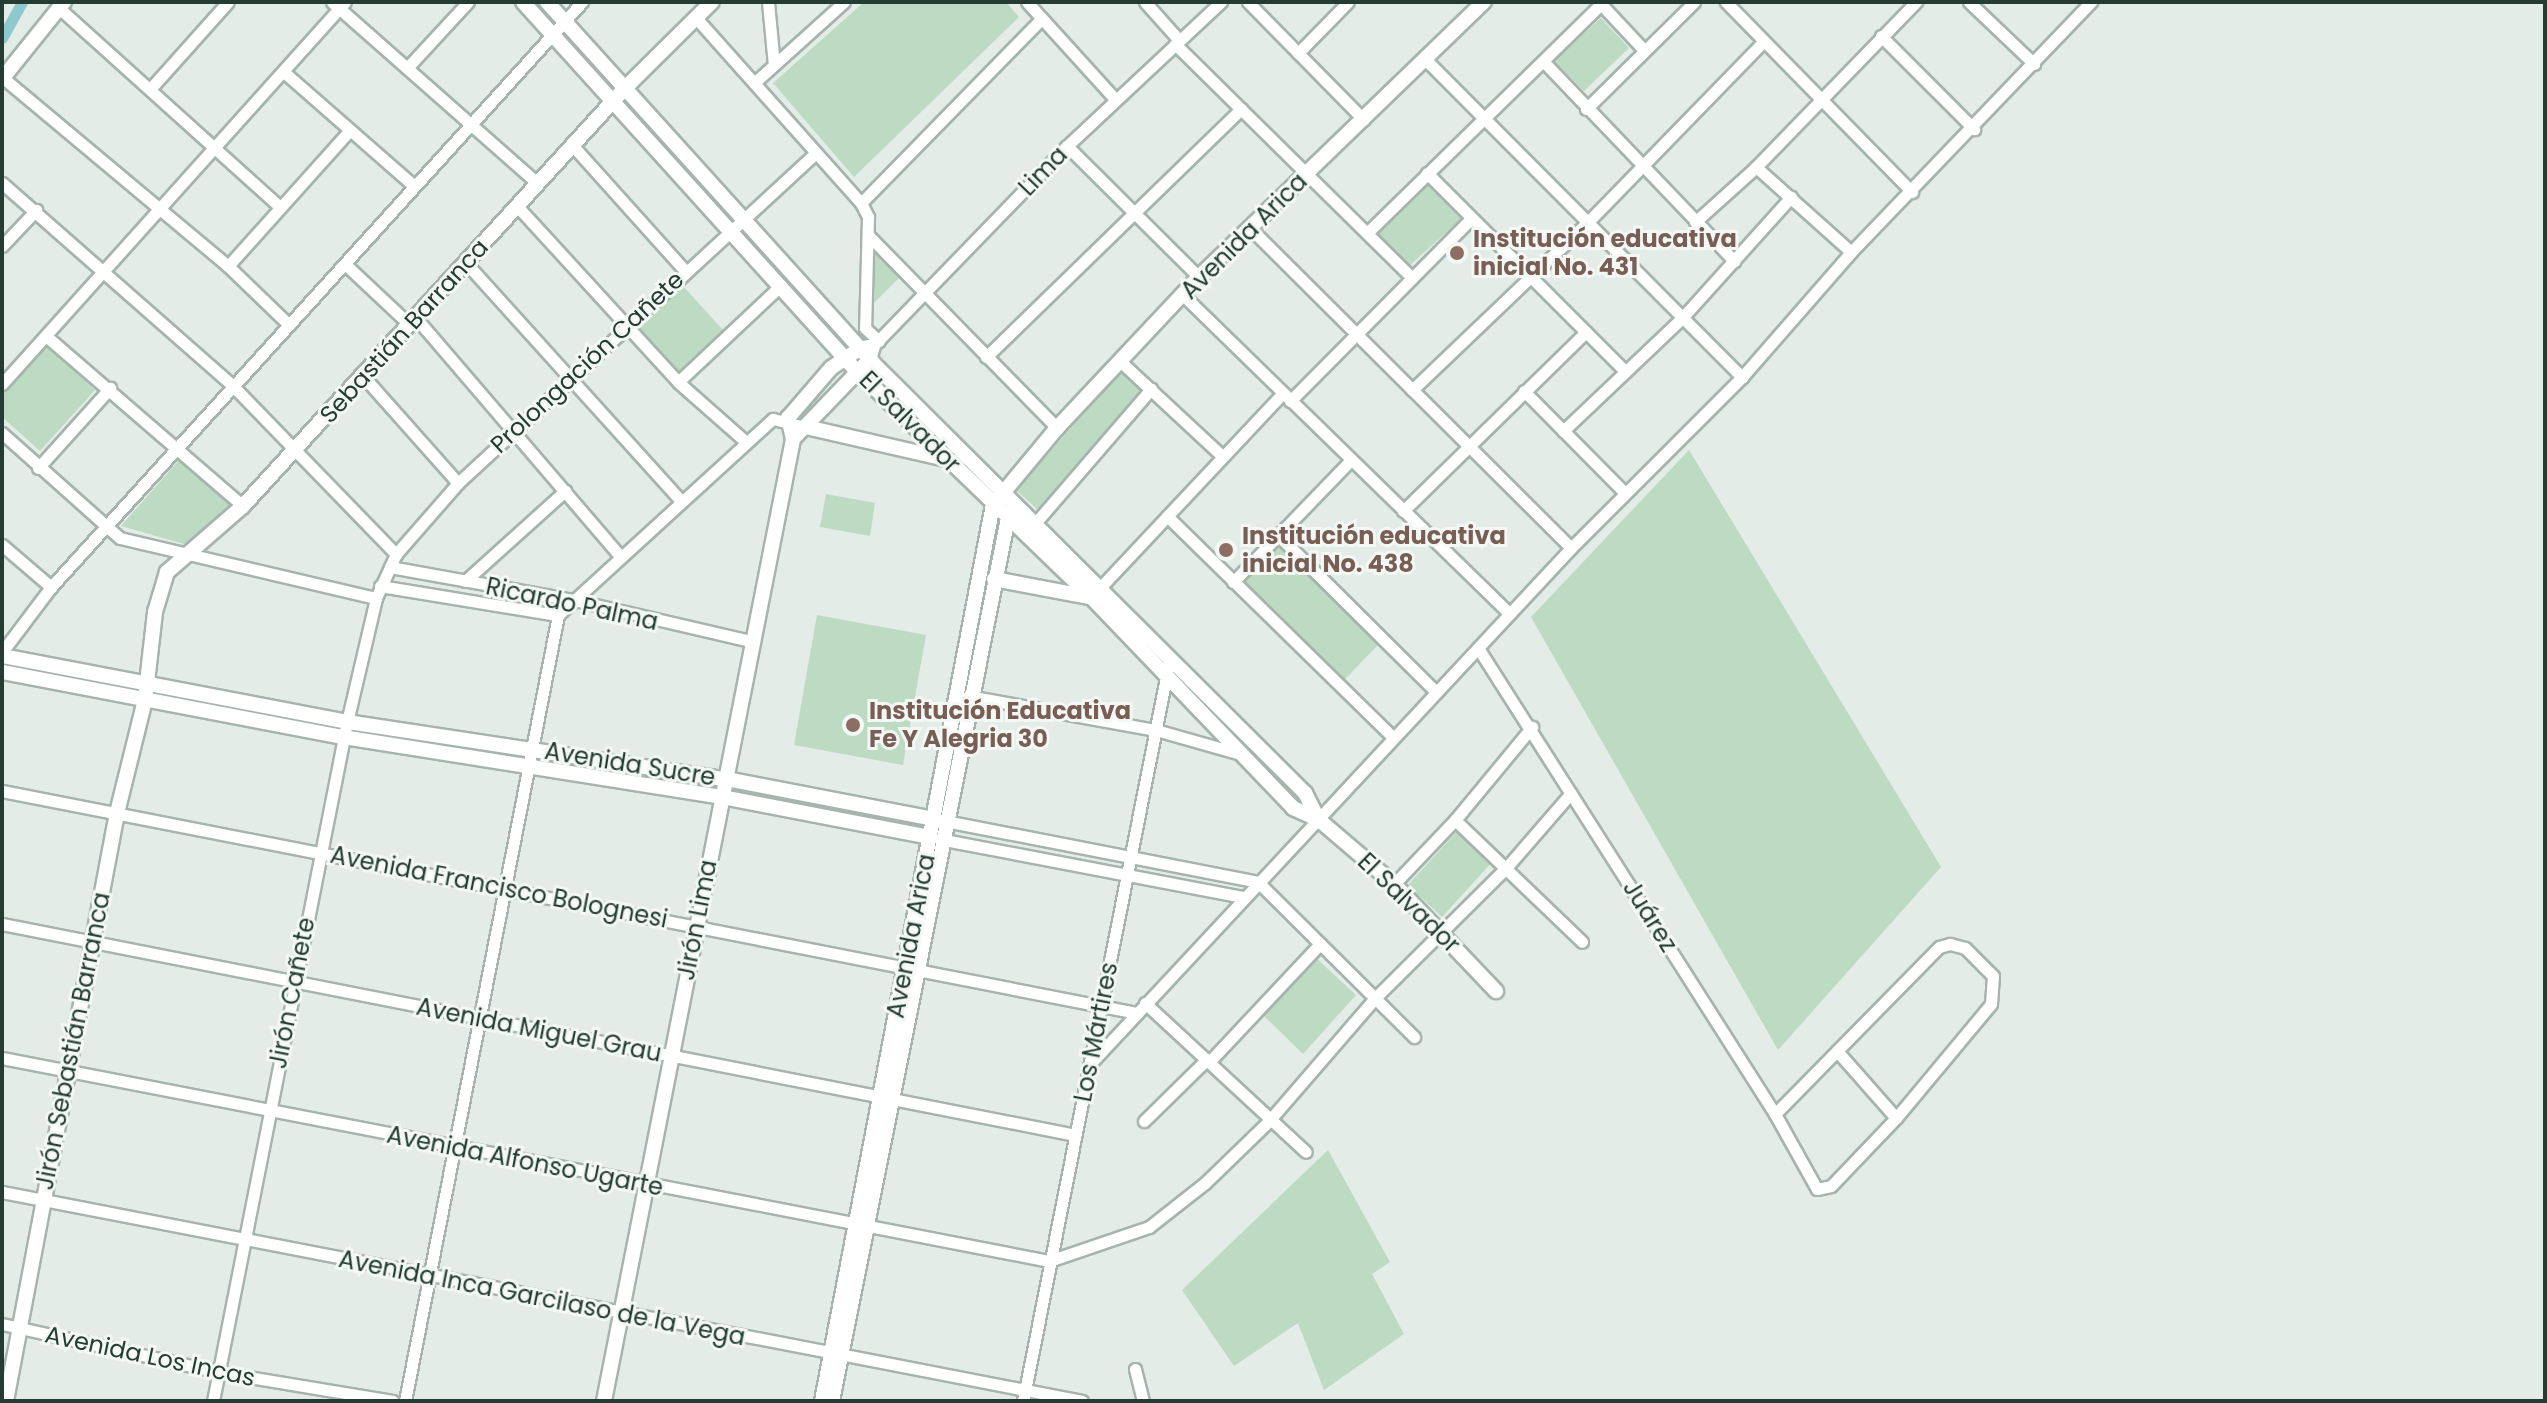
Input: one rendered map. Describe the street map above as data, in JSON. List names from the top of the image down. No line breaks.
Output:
{"streets":{"street":["Lima","Avenida Arica","Sebastián Barranca","Prolongación Cañete","El Salvador","Ricardo Palma","Avenida Sucre","Avenida Francisco Bolognesi","Juárez","Jirón Lima","Jirón Cañete","Avenida Miguel Grau","Los Mártires","Jirón Sebastián Barranca","Avenida Alfonso Ugarte","Avenida Inca Garcilaso de la Vega","Avenida Los Incas"]},"crossings":[["Lima","El Salvador"],["Avenida Arica","El Salvador"],["Avenida Arica","Avenida Sucre"],["Avenida Arica","Avenida Francisco Bolognesi"],["Avenida Arica","Avenida Miguel Grau"],["Avenida Arica","Avenida Alfonso Ugarte"],["Avenida Arica","Avenida Inca Garcilaso de la Vega"],["Sebastián Barranca","El Salvador"],["Sebastián Barranca","Ricardo Palma"],["Sebastián Barranca","Avenida Sucre"],["Sebastián Barranca","Jirón Sebastián Barranca"],["Prolongación Cañete","El Salvador"],["Prolongación Cañete","Ricardo Palma"],["Prolongación Cañete","Jirón Cañete"],["El Salvador","Los Mártires"],["Ricardo Palma","Jirón Lima"],["Ricardo Palma","Jirón Cañete"],["Avenida Sucre","Jirón Lima"],["Avenida Sucre","Jirón Cañete"],["Avenida Sucre","Los Mártires"],["Avenida Sucre","Jirón Sebastián Barranca"],["Avenida Francisco Bolognesi","Jirón Lima"],["Avenida Francisco Bolognesi","Jirón Cañete"],["Avenida Francisco Bolognesi","Los Mártires"],["Avenida Francisco Bolognesi","Jirón Sebastián Barranca"],["Jirón Lima","Avenida Miguel Grau"],["Jirón Lima","Avenida Alfonso Ugarte"],["Jirón Lima","Avenida Inca Garcilaso de la Vega"],["Jirón Cañete","Avenida Miguel Grau"],["Jirón Cañete","Avenida Alfonso Ugarte"],["Jirón Cañete","Avenida Inca Garcilaso de la Vega"],["Jirón Cañete","Avenida Los Incas"],["Avenida Miguel Grau","Los Mártires"],["Avenida Miguel Grau","Jirón Sebastián Barranca"],["Los Mártires","Avenida Alfonso Ugarte"],["Los Mártires","Avenida Inca Garcilaso de la Vega"],["Jirón Sebastián Barranca","Avenida Alfonso Ugarte"],["Jirón Sebastián Barranca","Avenida Inca Garcilaso de la Vega"],["Jirón Sebastián Barranca","Avenida Los Incas"]],"places":["Institución educativa inicial No. 431","Institución educativa inicial No. 438","Institución Educativa Fe Y Alegria 30"]}
